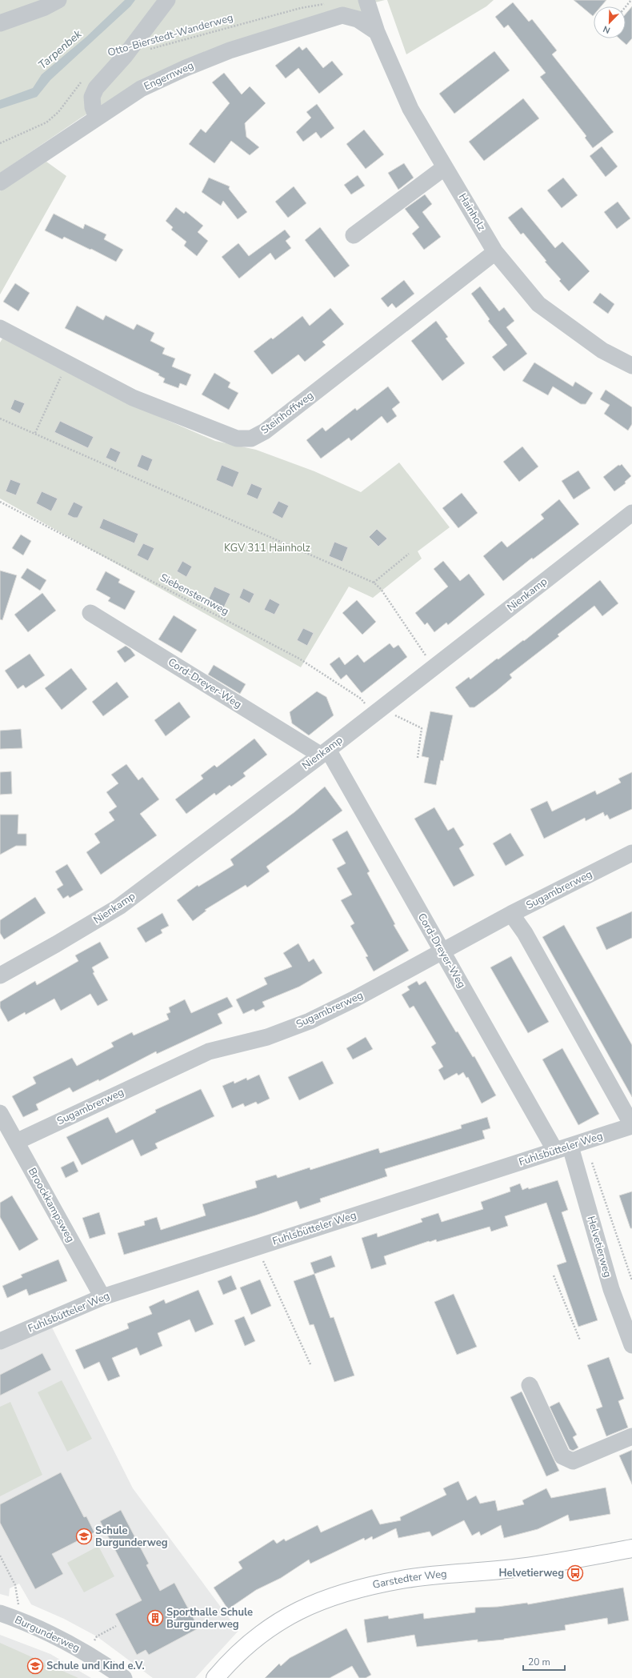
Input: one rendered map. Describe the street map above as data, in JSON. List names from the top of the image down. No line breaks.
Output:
{"streets":{"main road":["Garstedter Weg"],"street":["Engernweg","Hainholz","Steinhoffweg","Nienkamp","Cord-Dreyer-Weg","Sugambrerweg","Fuhlsbütteler Weg","Broockkampsweg","Helvetierweg","Burgunderweg"],"path":["Otto-Bierstedt-Wanderweg","Siebensternweg"]},"crossings":[["Engernweg","Hainholz"],["Hainholz","Steinhoffweg"],["Siebensternweg","Nienkamp"],["Nienkamp","Cord-Dreyer-Weg"],["Cord-Dreyer-Weg","Sugambrerweg"],["Cord-Dreyer-Weg","Fuhlsbütteler Weg"],["Cord-Dreyer-Weg","Helvetierweg"],["Sugambrerweg","Broockkampsweg"],["Fuhlsbütteler Weg","Broockkampsweg"],["Fuhlsbütteler Weg","Helvetierweg"]],"water":["Tarpenbek"],"parks":["KGV 311 Hainholz"],"places":{"school or university":["Schule Burgunderweg","Schule und Kind e.V."],"bus stop":["Helvetierweg"],"building":["Sporthalle Schule Burgunderweg"]},"scale_bar":"20 m","north":"bottom left"}
